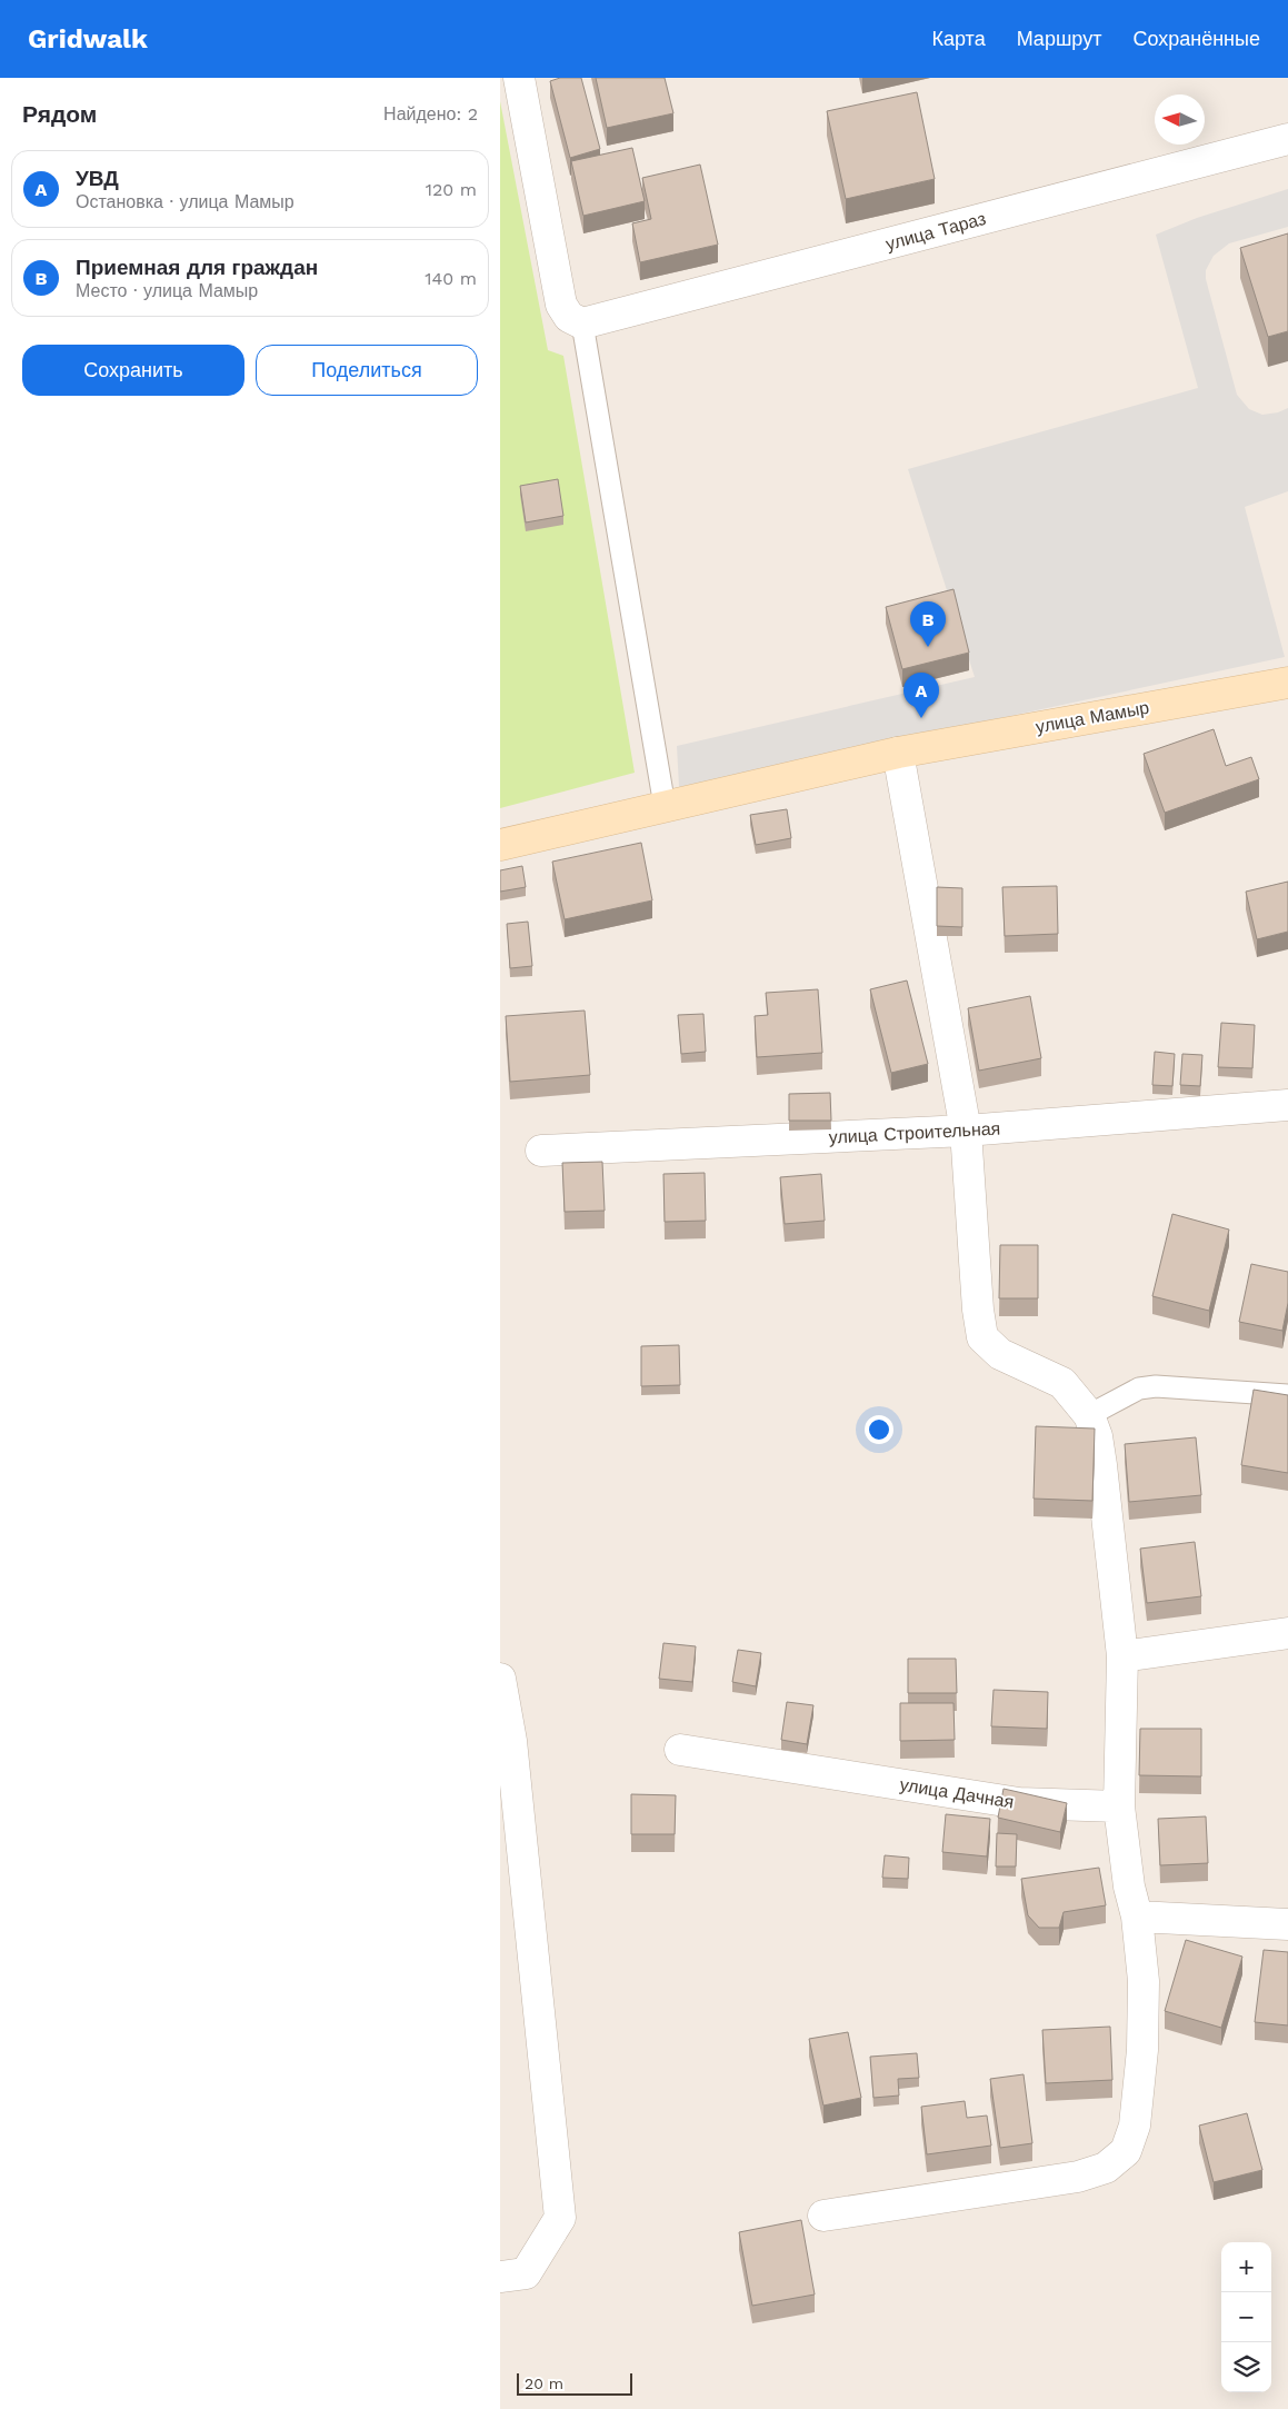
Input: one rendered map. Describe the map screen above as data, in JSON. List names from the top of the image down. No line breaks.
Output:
{"streets":{"street":["улица Тараз","улица Мамыр","улица Строительная","улица Дачная"]},"scale_bar":"20 m","north":"left","page":{"header":"Gridwalk","nav":["Карта","Маршрут","Сохранённые"],"heading":["Рядом","Найдено: 2"],"list":[{"mark":"A","name":"УВД","note":"Остановка · улица Мамыр","value":"120 m"},{"mark":"B","name":"Приемная для граждан","note":"Место · улица Мамыр","value":"140 m"}],"buttons":["Сохранить","Поделиться"],"pins":["B","A"],"map_buttons":["+","−"],"scale":"20 m"}}
